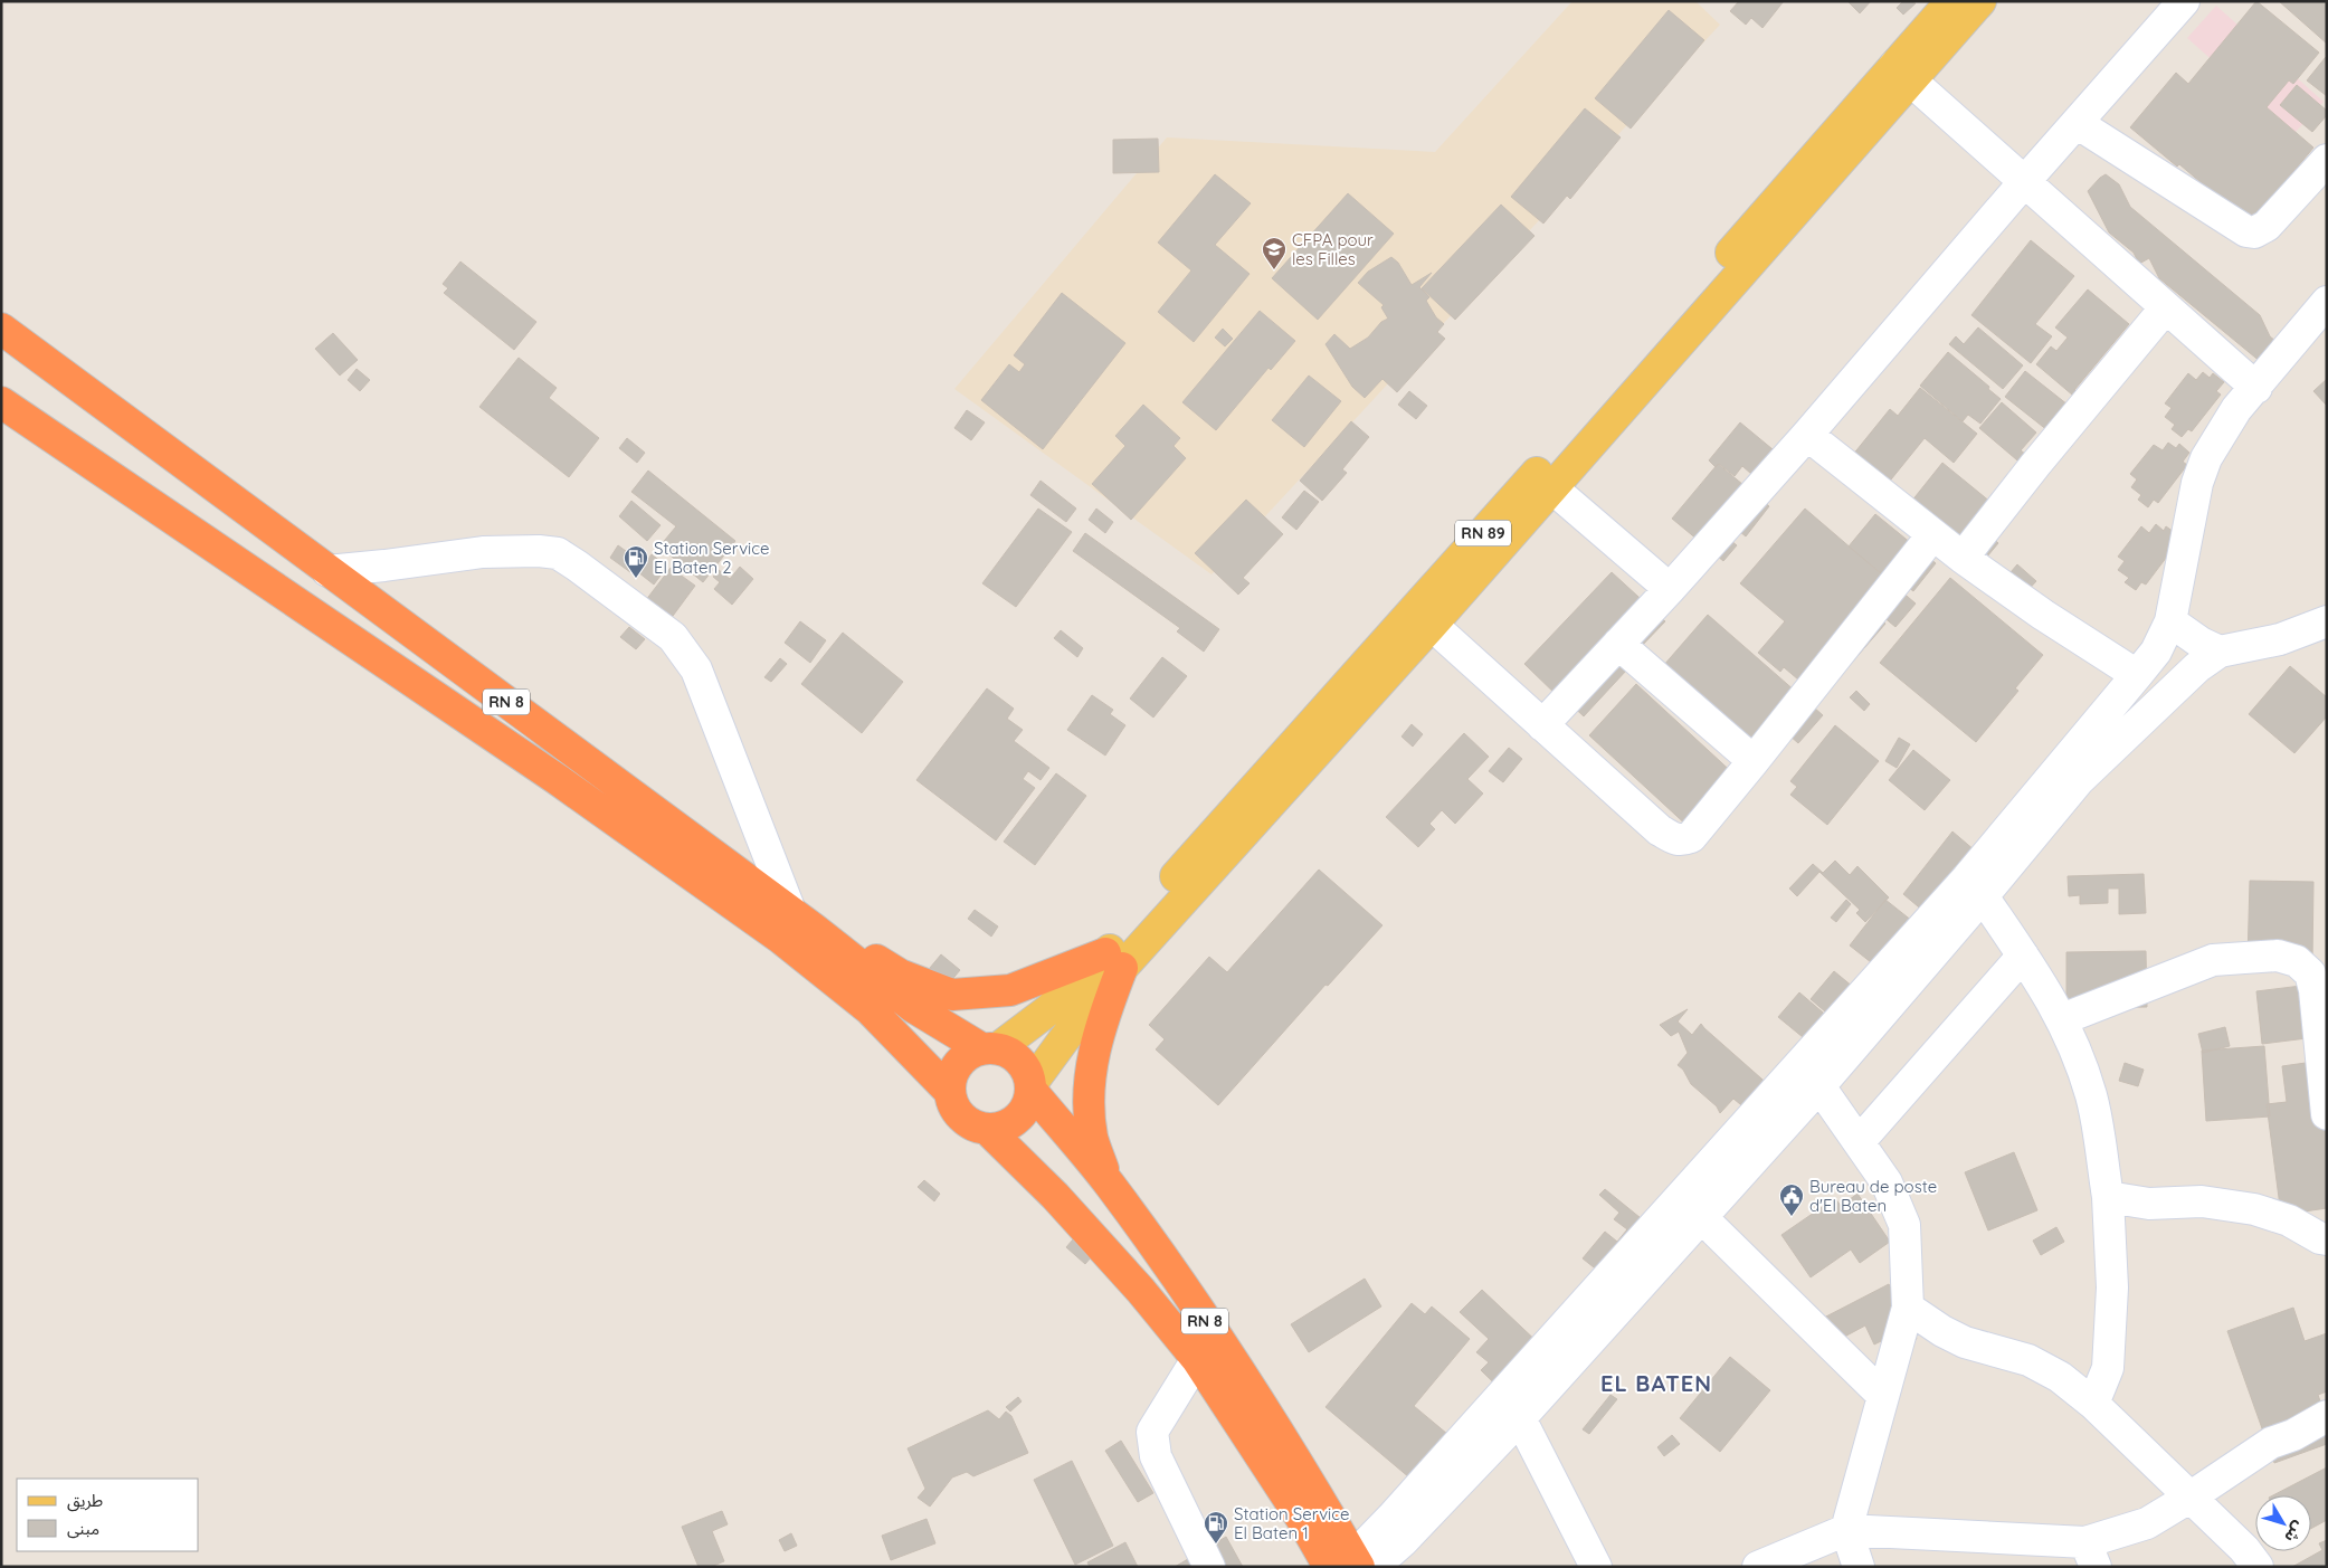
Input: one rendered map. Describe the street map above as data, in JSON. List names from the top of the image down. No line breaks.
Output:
{"streets":{"highway":["RN 8"],"main road":["RN 89"]},"crossings":[["RN 89","RN 8"]],"districts":["EL BATEN"],"places":{"school or university":["CFPA pour les Filles"],"fuel station":["Station Service El Baten 2","Station Service El Baten 1"],"public building":["Bureau de poste d'El Baten"]},"legend":["طريق","مبنى"],"north":"bottom right"}
